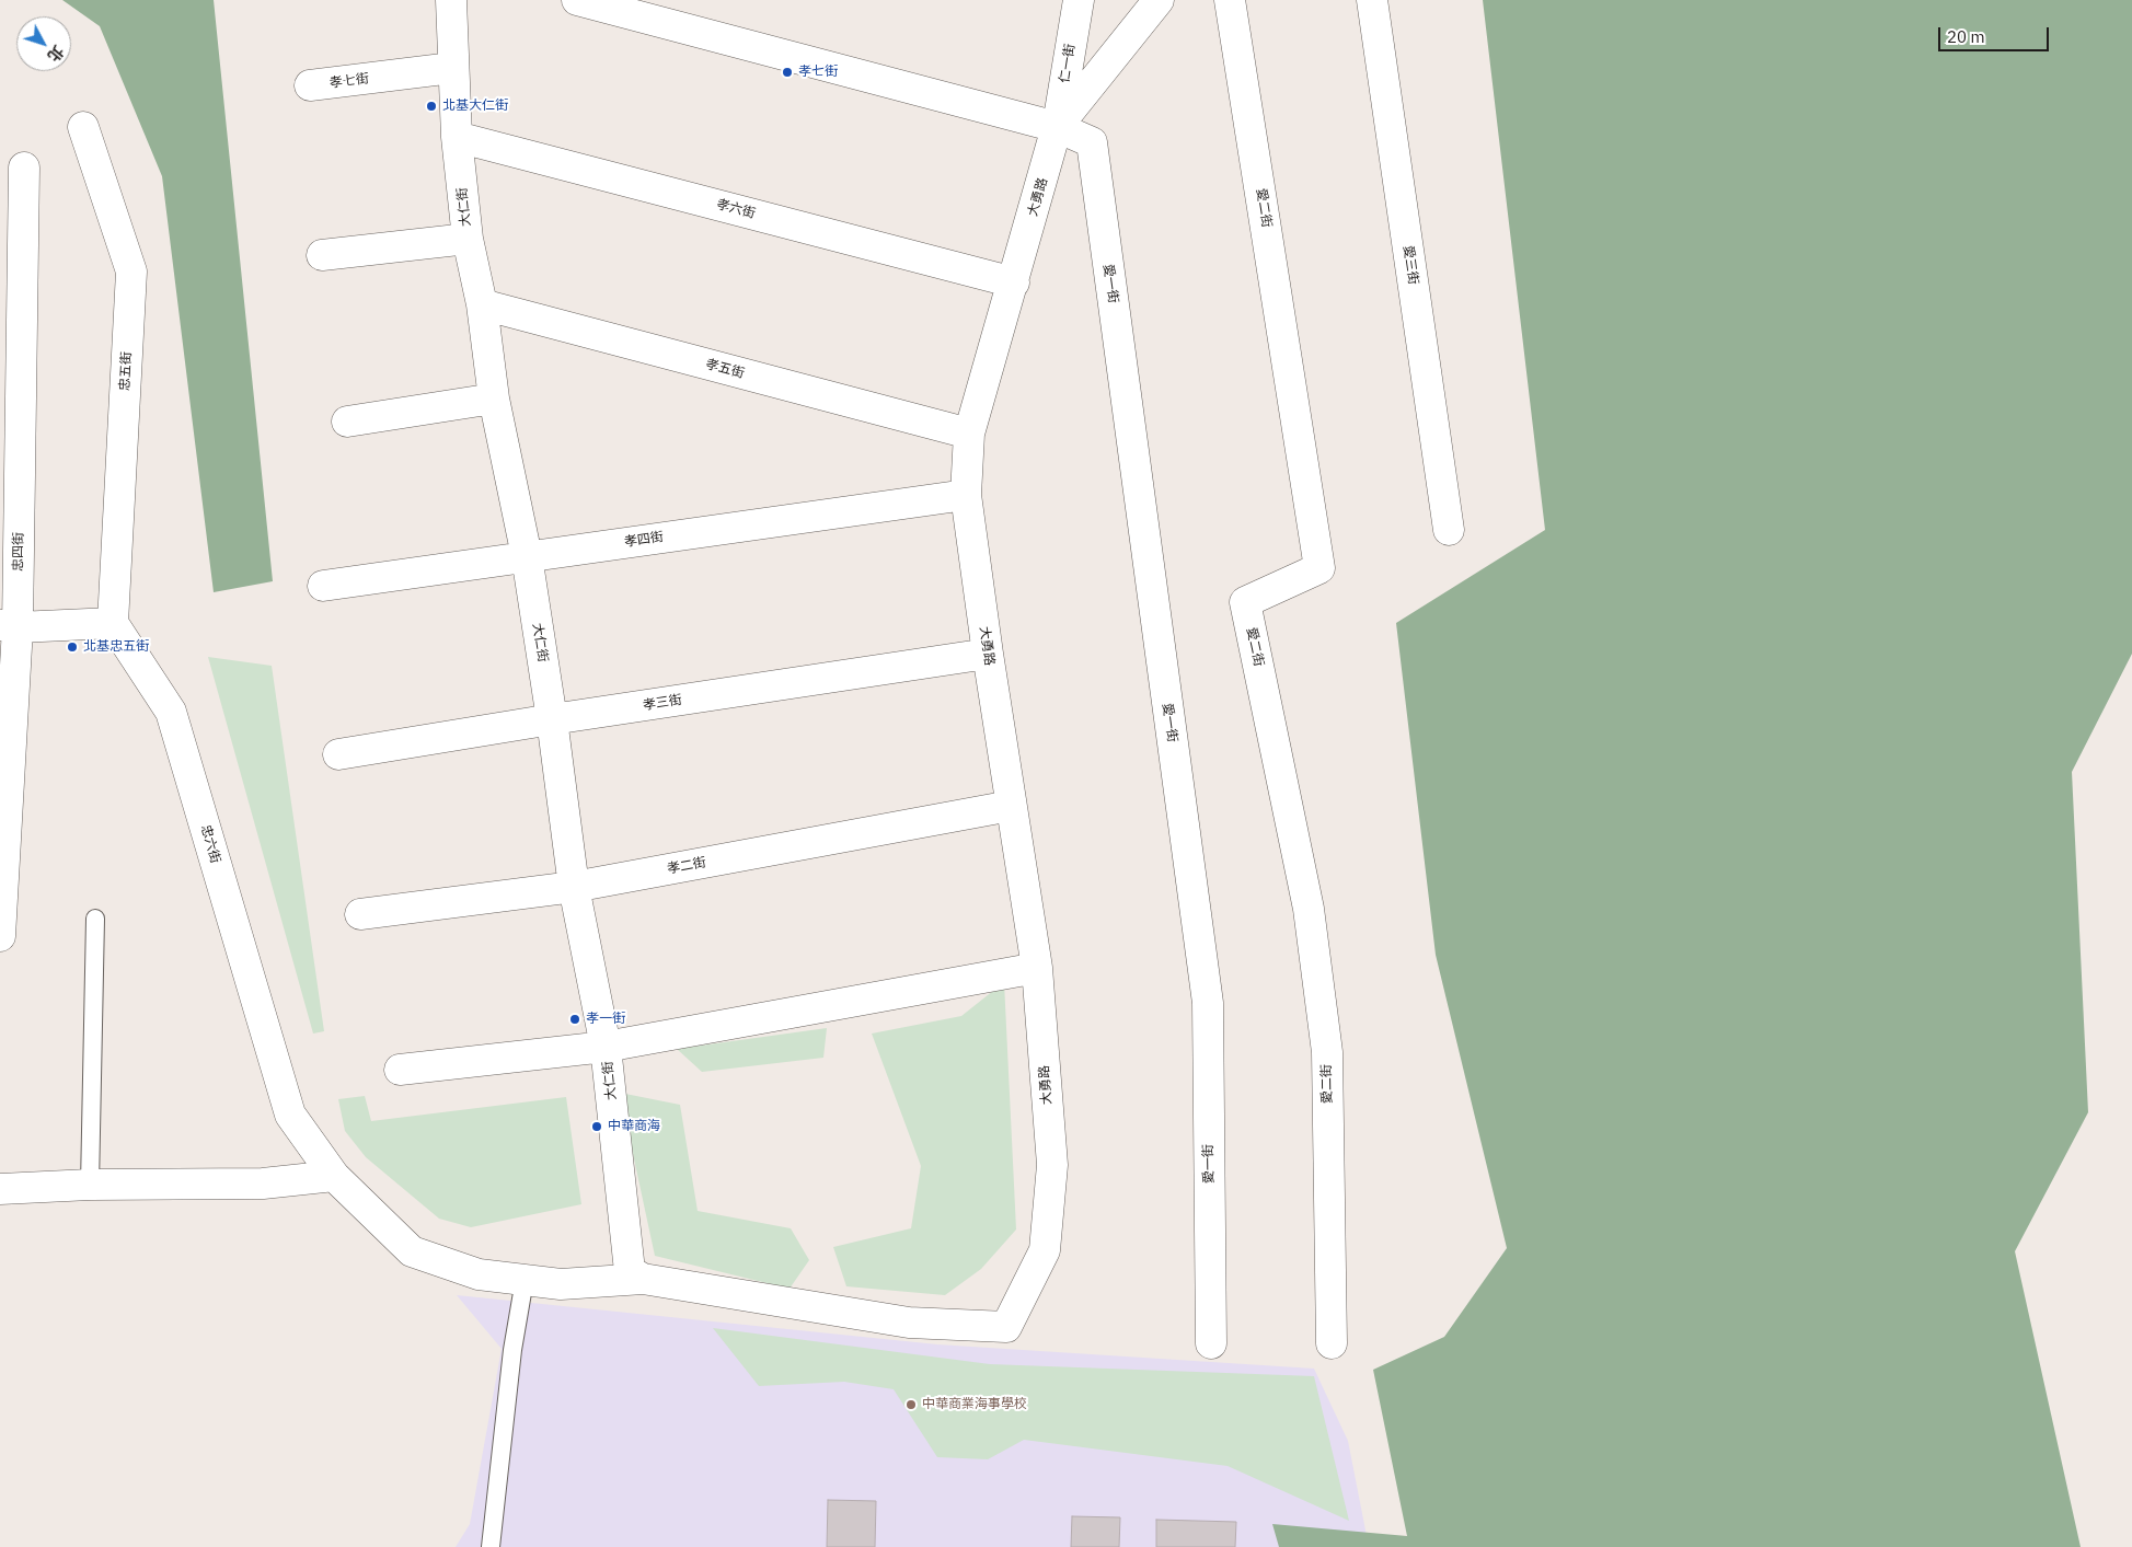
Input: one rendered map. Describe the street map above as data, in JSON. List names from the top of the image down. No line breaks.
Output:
{"streets":{"street":["仁一街","孝七街","大勇路","大仁街","愛二街","孝六街","愛三街","愛一街","孝五街","忠五街","孝四街","忠四街","孝三街","忠六街","孝二街"]},"crossings":[["仁一街","大勇路"],["仁一街","愛一街"],["孝七街","大仁街"],["大勇路","孝六街"],["大勇路","愛一街"],["大勇路","孝五街"],["大勇路","孝四街"],["大勇路","孝三街"],["大勇路","忠六街"],["大勇路","孝二街"],["大仁街","孝六街"],["大仁街","孝五街"],["大仁街","孝四街"],["大仁街","孝三街"],["大仁街","忠六街"],["大仁街","孝二街"],["忠五街","忠六街"]],"places":["孝七街","北基大仁街","北基忠五街","孝一街","中華商海","中華商業海事學校"],"scale_bar":"20 m","north":"bottom right"}
